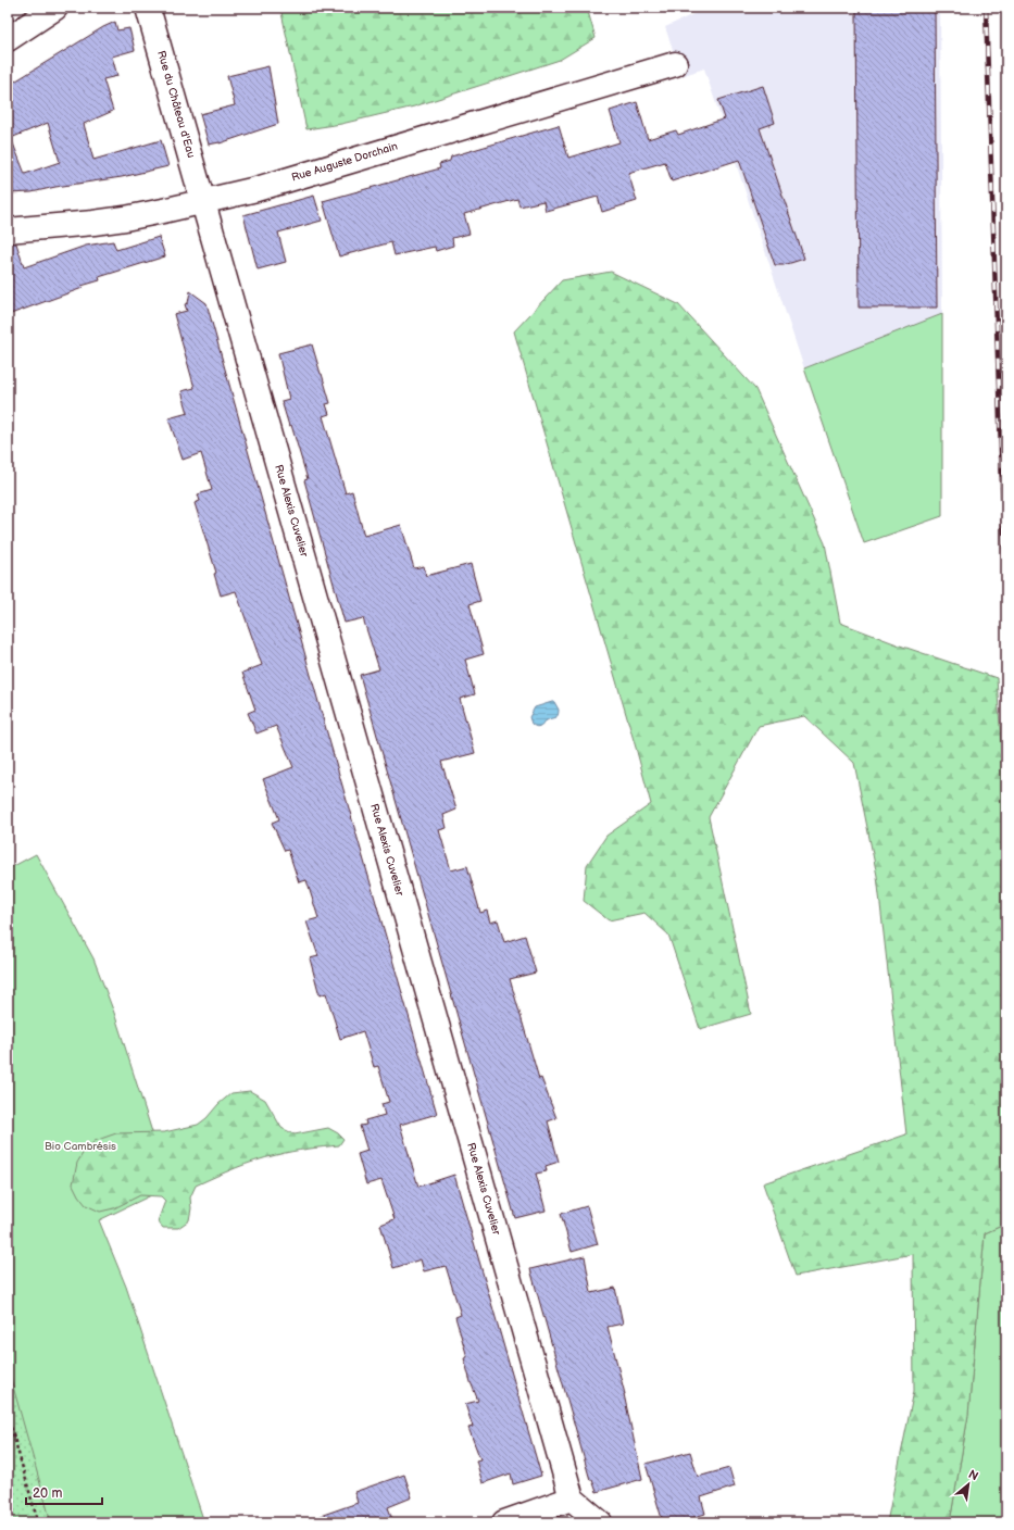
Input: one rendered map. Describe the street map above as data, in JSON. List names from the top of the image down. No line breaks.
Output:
{"streets":{"street":["Rue du Château d'Eau","Rue Auguste Dorchain","Rue Alexis Cuvelier"]},"crossings":[["Rue du Château d'Eau","Rue Auguste Dorchain"],["Rue du Château d'Eau","Rue Alexis Cuvelier"],["Rue Auguste Dorchain","Rue Alexis Cuvelier"]],"parks":["Bio Cambrésis"],"scale_bar":"20 m","north":"top right"}
